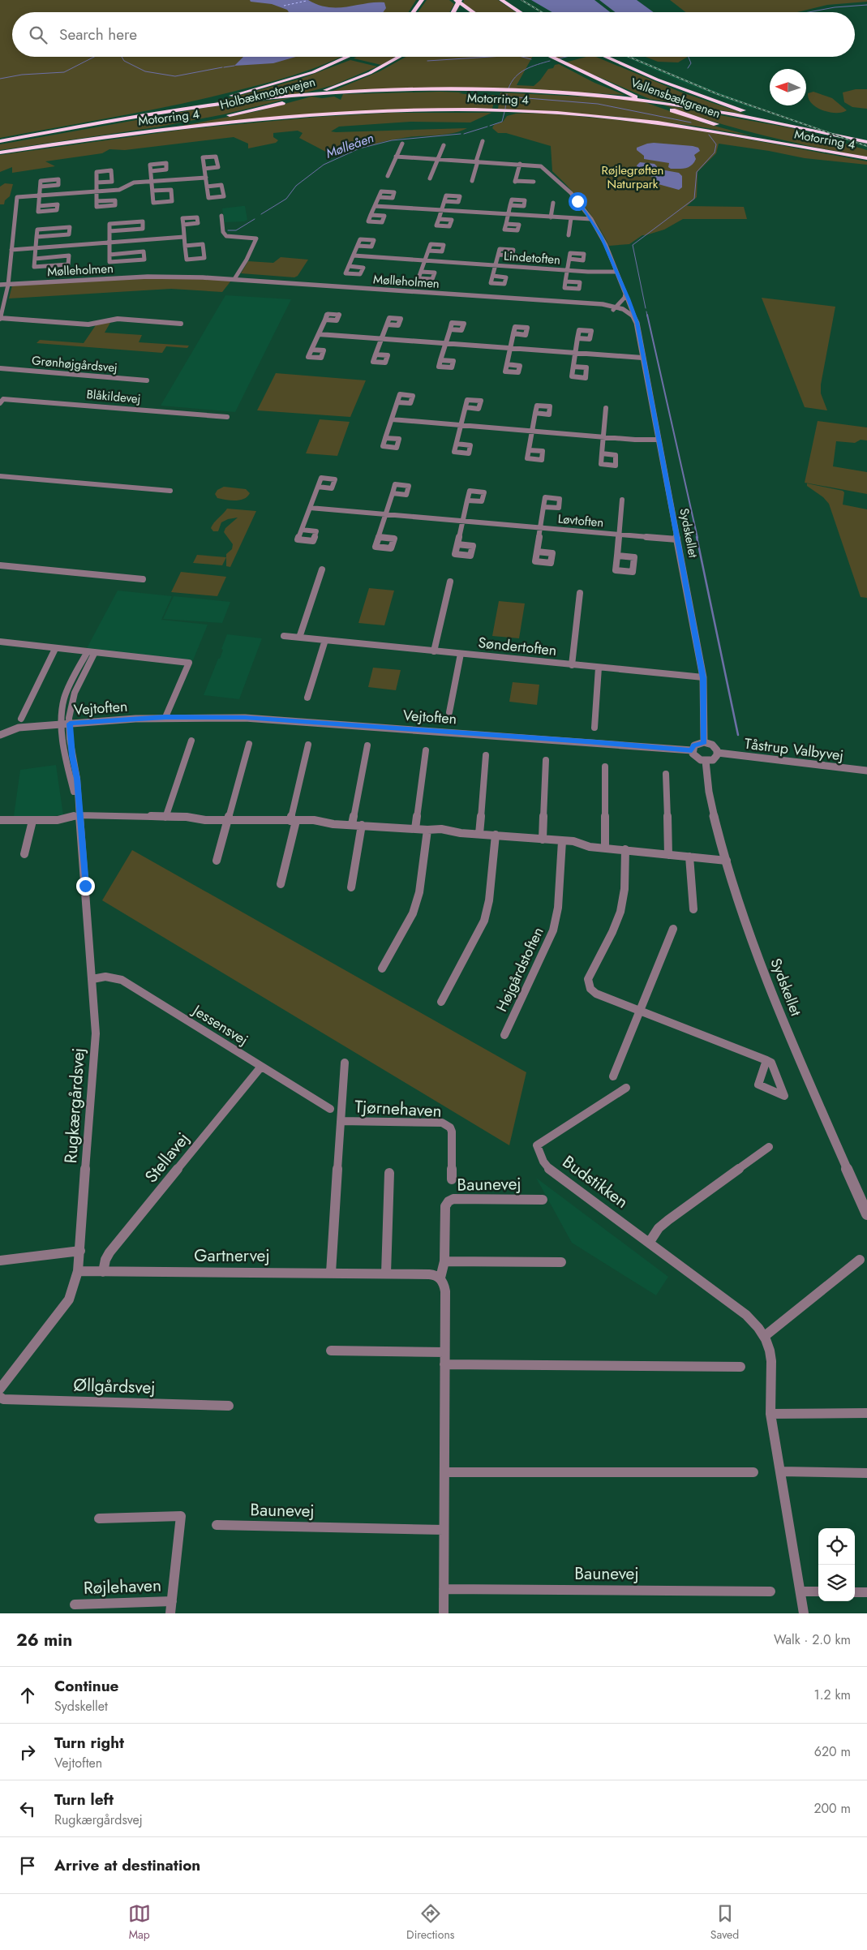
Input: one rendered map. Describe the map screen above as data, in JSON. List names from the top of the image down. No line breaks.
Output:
{"streets":{"highway":["Holbækmotorvejen","Vallensbækgrenen","Motorring 4"],"street":["Lindetoften","Mølleholmen","Grønhøjgårdsvej","Blåkildevej","Løvtoften","Sydskellet","Søndertoften","Vejtoften","Tåstrup Valbyvej","Højgårdstoften","Jessensvej","Rugkærgårdsvej","Tjørnehaven","Stellavej","Budstikken","Baunevej","Gartnervej","Øllgårdsvej","Røjlehaven"]},"crossings":[["Holbækmotorvejen","Motorring 4"],["Vallensbækgrenen","Motorring 4"],["Lindetoften","Sydskellet"],["Løvtoften","Sydskellet"],["Sydskellet","Søndertoften"],["Sydskellet","Vejtoften"],["Sydskellet","Tåstrup Valbyvej"],["Vejtoften","Tåstrup Valbyvej"],["Vejtoften","Rugkærgårdsvej"],["Jessensvej","Rugkærgårdsvej"],["Jessensvej","Stellavej"],["Rugkærgårdsvej","Gartnervej"],["Tjørnehaven","Gartnervej"],["Stellavej","Gartnervej"],["Baunevej","Gartnervej"]],"water":["Mølleåen"],"parks":["Røjlegrøften Naturpark"],"north":"left","page":{"search":"Search here","heading":["26 min","Walk · 2.0 km"],"list":[["Continue","Sydskellet","1.2 km"],["Turn right","Vejtoften","620 m"],["Turn left","Rugkærgårdsvej","200 m"],"Arrive at destination"],"nav":["Map","Directions","Saved"]}}
